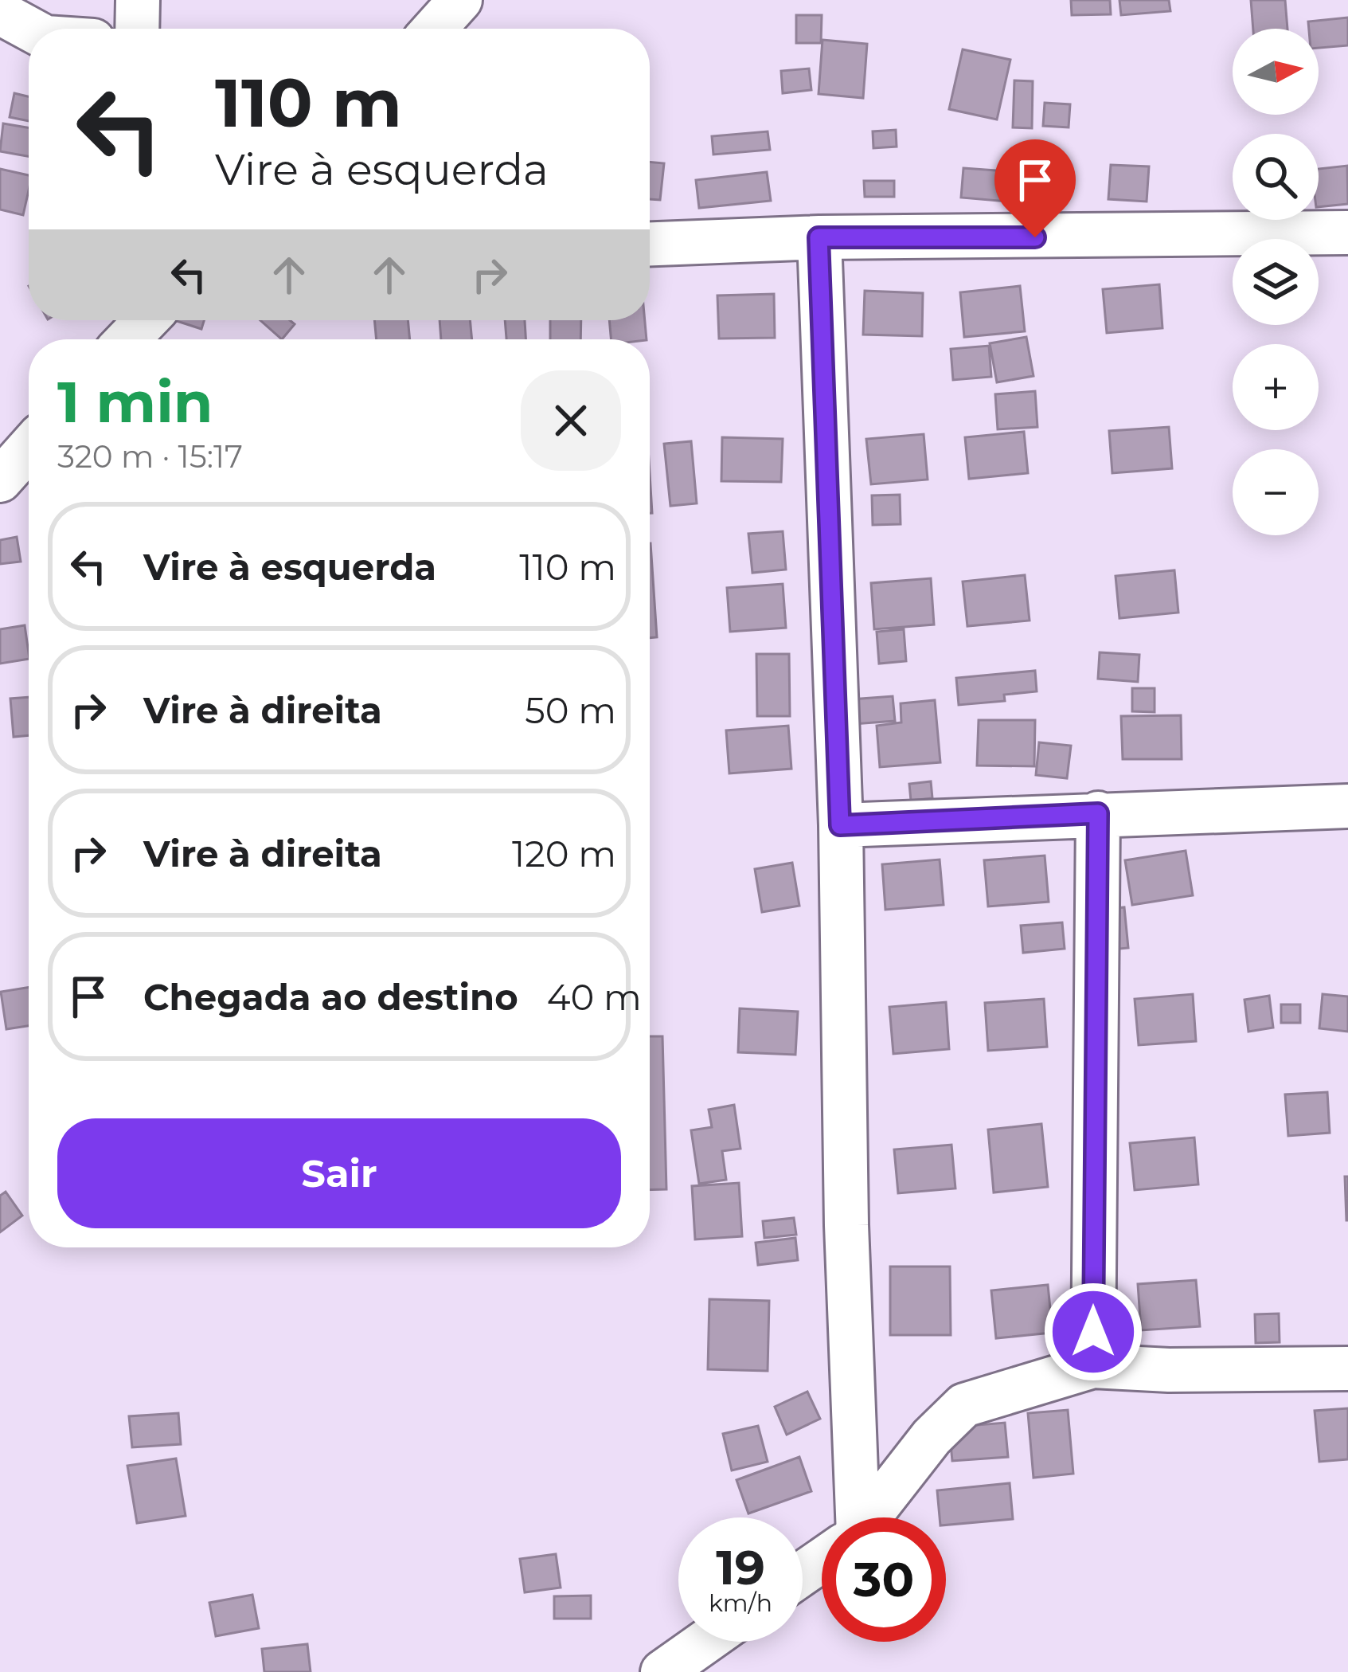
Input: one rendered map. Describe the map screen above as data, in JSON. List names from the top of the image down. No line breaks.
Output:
{"north":"right","page":{"map_buttons":["+","−"],"turn":["110 m","Vire à esquerda"],"heading":["1 min","320 m · 15:17"],"list":[{"name":"Vire à esquerda","value":"110 m"},{"name":"Vire à direita","value":"50 m"},{"name":"Vire à direita","value":"120 m"},{"name":"Chegada ao destino","value":"40 m"}],"buttons":"Sair","speed":"19 km/h","limit":"30"}}
